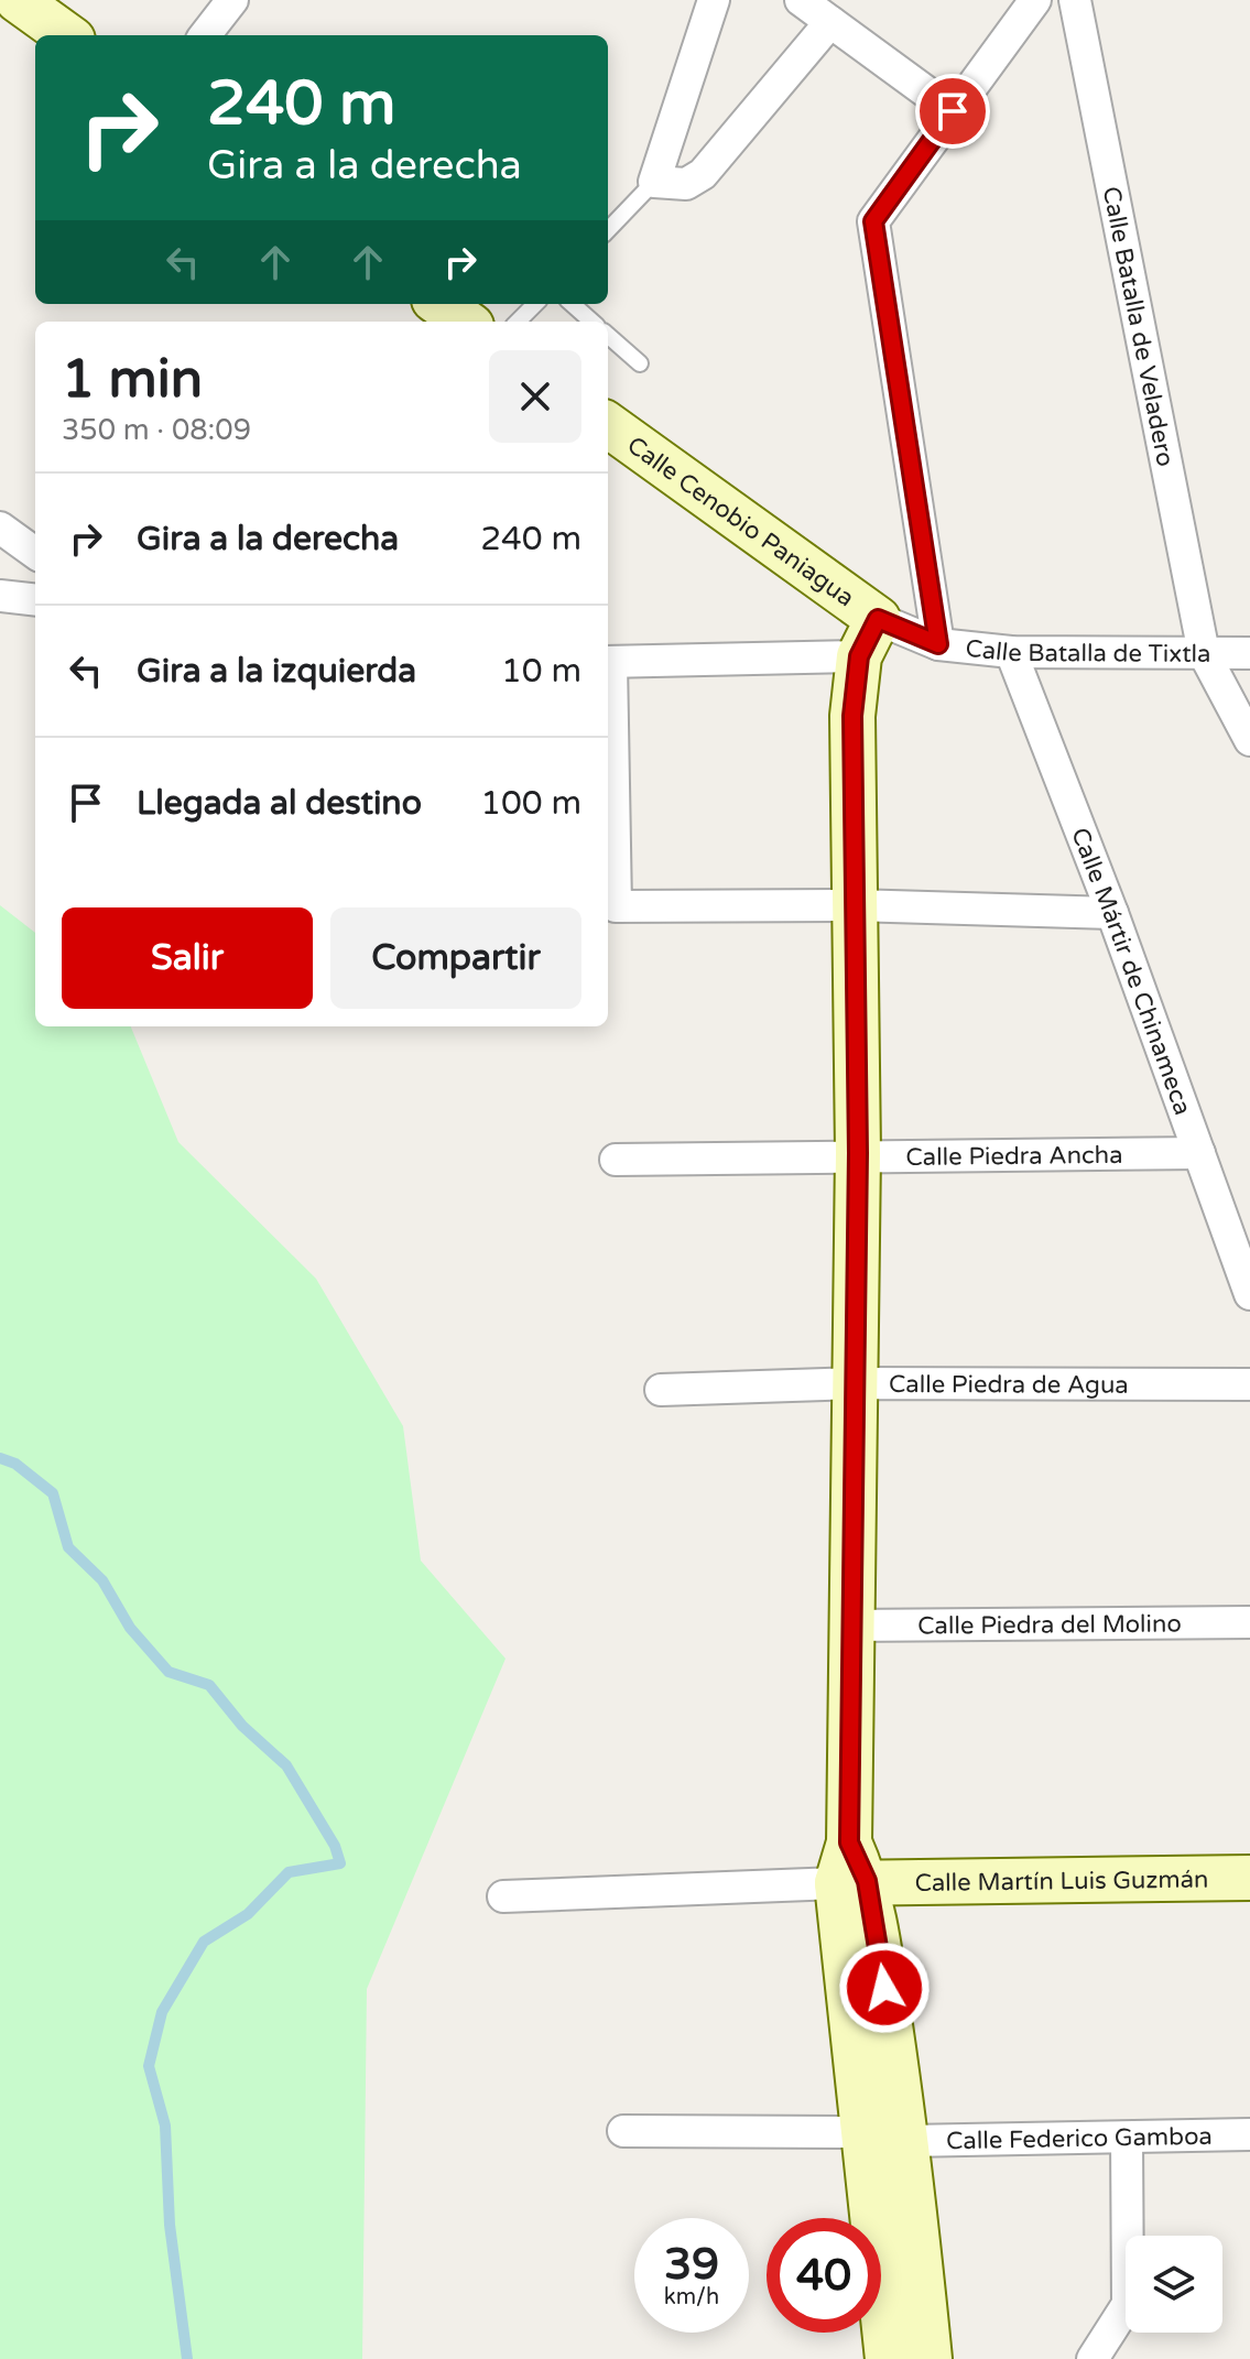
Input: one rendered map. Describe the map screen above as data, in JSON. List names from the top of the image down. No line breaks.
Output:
{"streets":{"street":["Calle Batalla de Veladero","Calle Cenobio Paniagua","Calle Batalla de Tixtla","Calle Mártir de Chinameca","Calle Piedra Ancha","Calle Piedra de Agua","Calle Piedra del Molino","Calle Martín Luis Guzmán","Calle Federico Gamboa"]},"crossings":[["Calle Batalla de Veladero","Calle Batalla de Tixtla"],["Calle Cenobio Paniagua","Calle Batalla de Tixtla"],["Calle Batalla de Tixtla","Calle Mártir de Chinameca"],["Calle Mártir de Chinameca","Calle Piedra Ancha"]],"page":{"turn":["240 m","Gira a la derecha"],"heading":["1 min","350 m · 08:09"],"list":[{"name":"Gira a la derecha","value":"240 m"},{"name":"Gira a la izquierda","value":"10 m"},{"name":"Llegada al destino","value":"100 m"}],"buttons":["Salir","Compartir"],"speed":"39 km/h","limit":"40"}}
